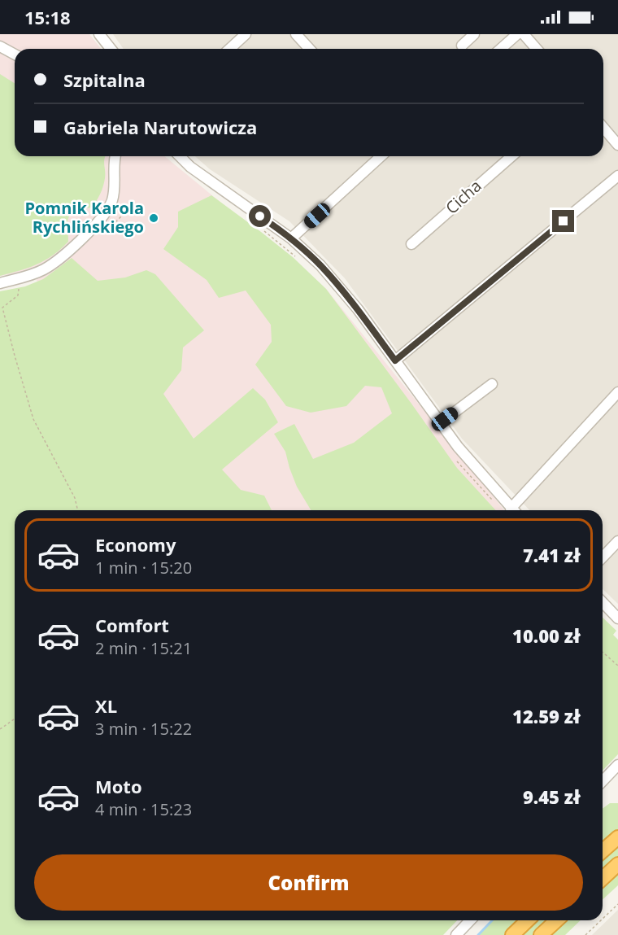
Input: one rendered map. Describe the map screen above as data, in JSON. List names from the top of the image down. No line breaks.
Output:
{"streets":{"street":["Cicha"]},"places":["Pomnik Karola Rychlińskiego"],"page":{"status":"15:18","banner":["Szpitalna","Gabriela Narutowicza"],"list":[{"name":"Economy","note":"1 min · 15:20","value":"7.41 zł"},{"name":"Comfort","note":"2 min · 15:21","value":"10.00 zł"},{"name":"XL","note":"3 min · 15:22","value":"12.59 zł"},{"name":"Moto","note":"4 min · 15:23","value":"9.45 zł"}],"buttons":"Confirm"}}
